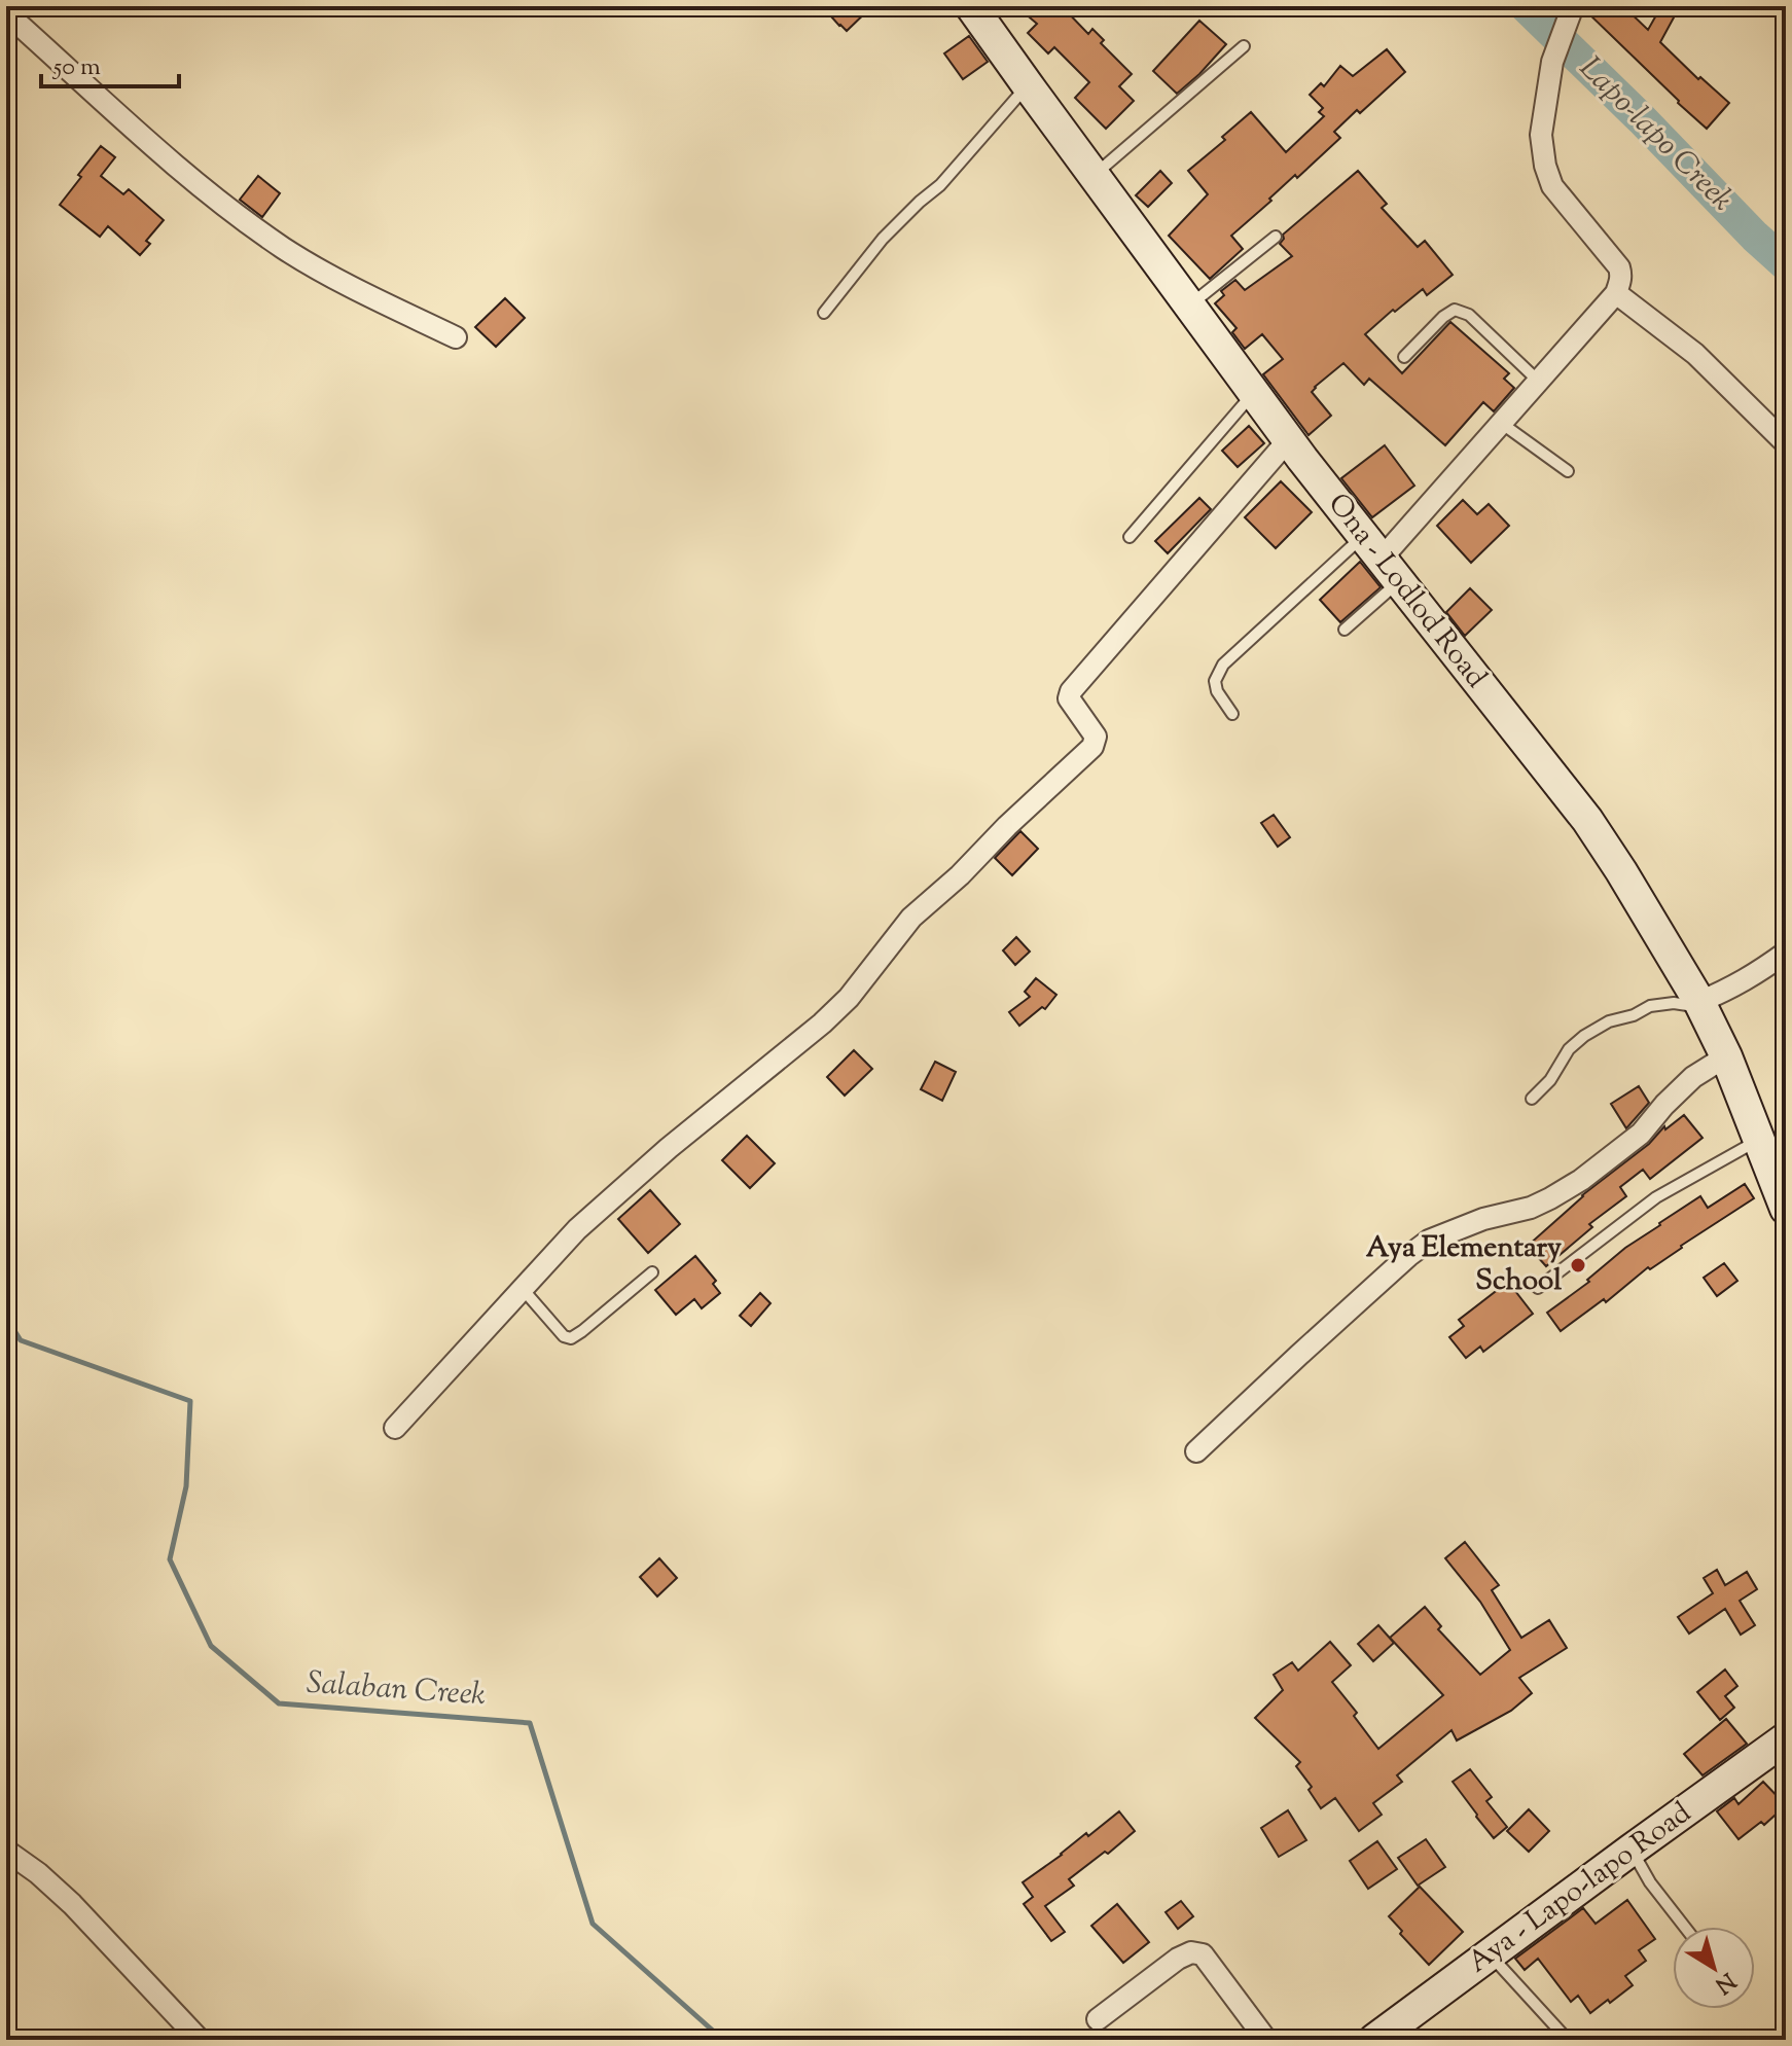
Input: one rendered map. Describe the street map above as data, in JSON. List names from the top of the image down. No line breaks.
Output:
{"streets":{"main road":["Ona - Lodlod Road","Aya - Lapo-lapo Road"]},"water":["Lapo-lapo Creek","Salaban Creek"],"places":["Aya Elementary School"],"scale_bar":"50 m","north":"bottom right"}
